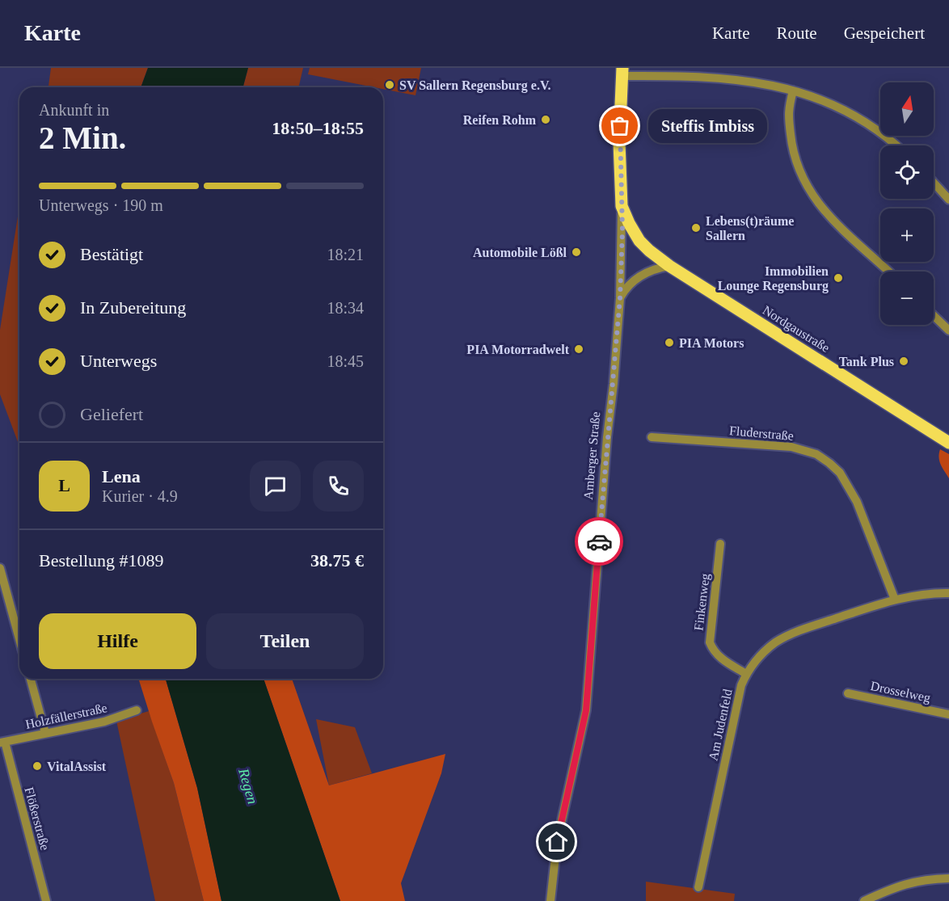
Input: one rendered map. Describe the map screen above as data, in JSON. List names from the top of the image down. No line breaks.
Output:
{"streets":{"main road":["Nordgaustraße","Amberger Straße"],"street":["Fluderstraße","Finkenweg","Drosselweg","Holzfällerstraße","Am Judenfeld","Flößerstraße"]},"crossings":[["Nordgaustraße","Amberger Straße"],["Fluderstraße","Am Judenfeld"],["Finkenweg","Am Judenfeld"],["Holzfällerstraße","Flößerstraße"]],"water":["Regen"],"places":["SV Sallern Regensburg e.V.","Reifen Rohm","Steffis Imbiss","Lebens(t)räume Sallern","Automobile Lößl","Immobilien Lounge Regensburg","PIA Motors","PIA Motorradwelt","Tank Plus","VitalAssist"],"north":"top","page":{"header":"Karte","nav":["Karte","Route","Gespeichert"],"map_buttons":["+","−"],"heading":["2 Min.","Ankunft in","18:50–18:55"],"panel":["Lena","Kurier · 4.9","Bestellung #1089","38.75 €"],"bubble":"Steffis Imbiss","bar":"Unterwegs · 190 m","list":[["Bestätigt","18:21"],["In Zubereitung","18:34"],["Unterwegs","18:45"],"Geliefert"],"round":"L","buttons":["Hilfe","Teilen"]}}
